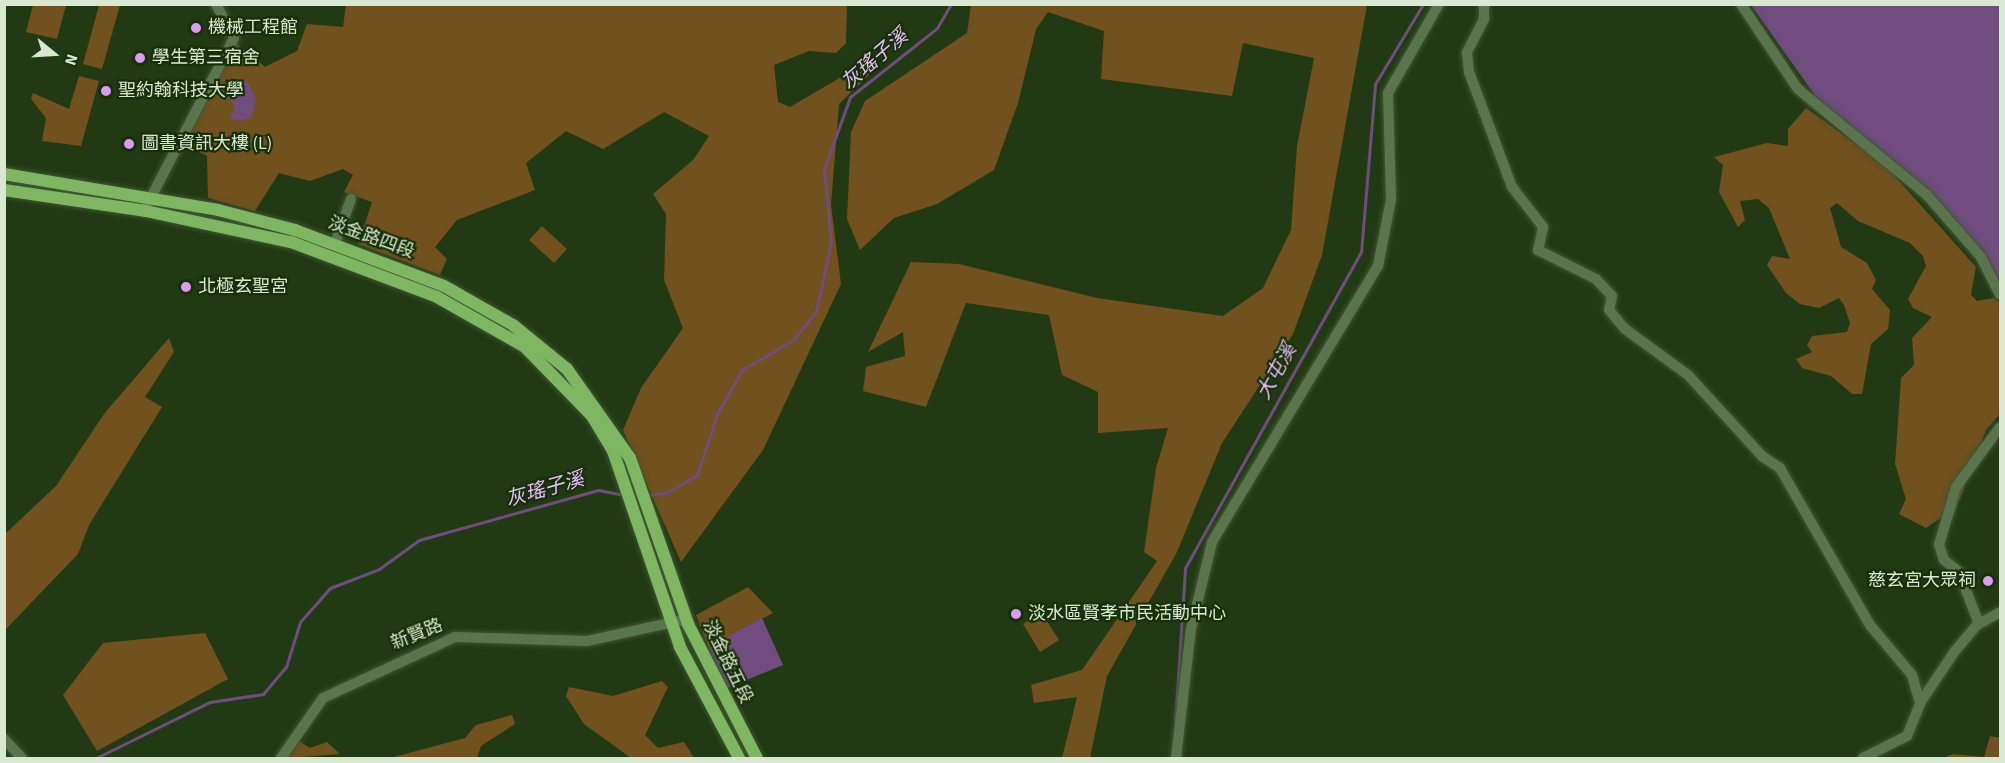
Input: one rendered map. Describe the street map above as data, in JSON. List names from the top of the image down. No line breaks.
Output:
{"streets":{"main road":["淡金路四段","淡金路五段"],"street":["新賢路"]},"crossings":[["淡金路四段","淡金路五段"],["新賢路","淡金路五段"]],"water":["灰瑤子溪","大屯溪"],"places":["機械工程館","學生第三宿舍","聖約翰科技大學","圖書資訊大樓 (L)","北極玄聖宮","慈玄宮大眾祠","淡水區賢孝市民活動中心"],"north":"right"}
